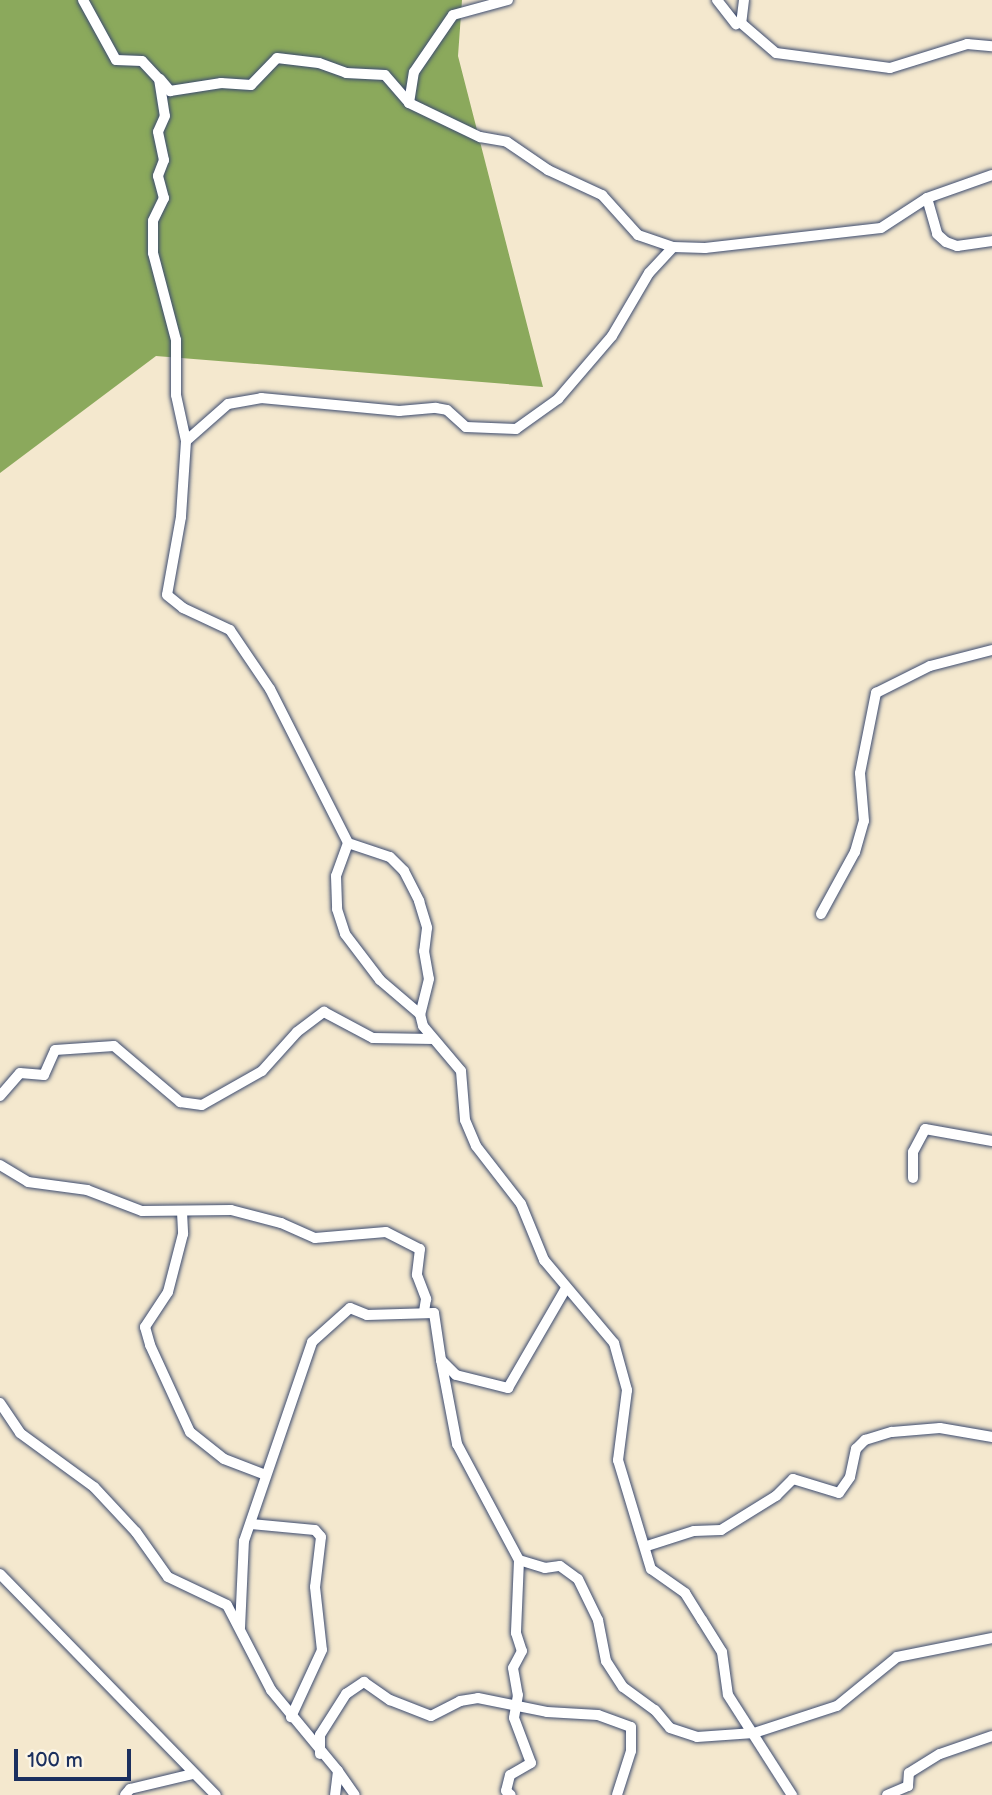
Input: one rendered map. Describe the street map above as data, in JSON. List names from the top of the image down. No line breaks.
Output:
{"scale_bar":"100 m"}
